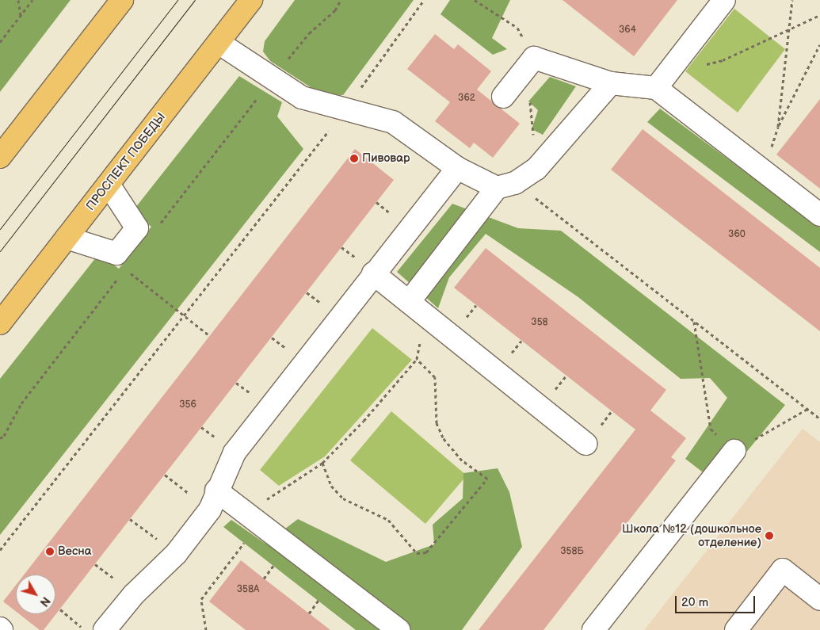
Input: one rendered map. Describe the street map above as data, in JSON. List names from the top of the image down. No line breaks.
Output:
{"streets":{"main road":["ПРОСПЕКТ ПОБЕДЫ"]},"places":["Пивовар","Школа №12 (дошкольное отделение)","Весна"],"house_numbers":["364","362","360","358","356","358Б","358А"],"scale_bar":"20 m","north":"bottom right"}
